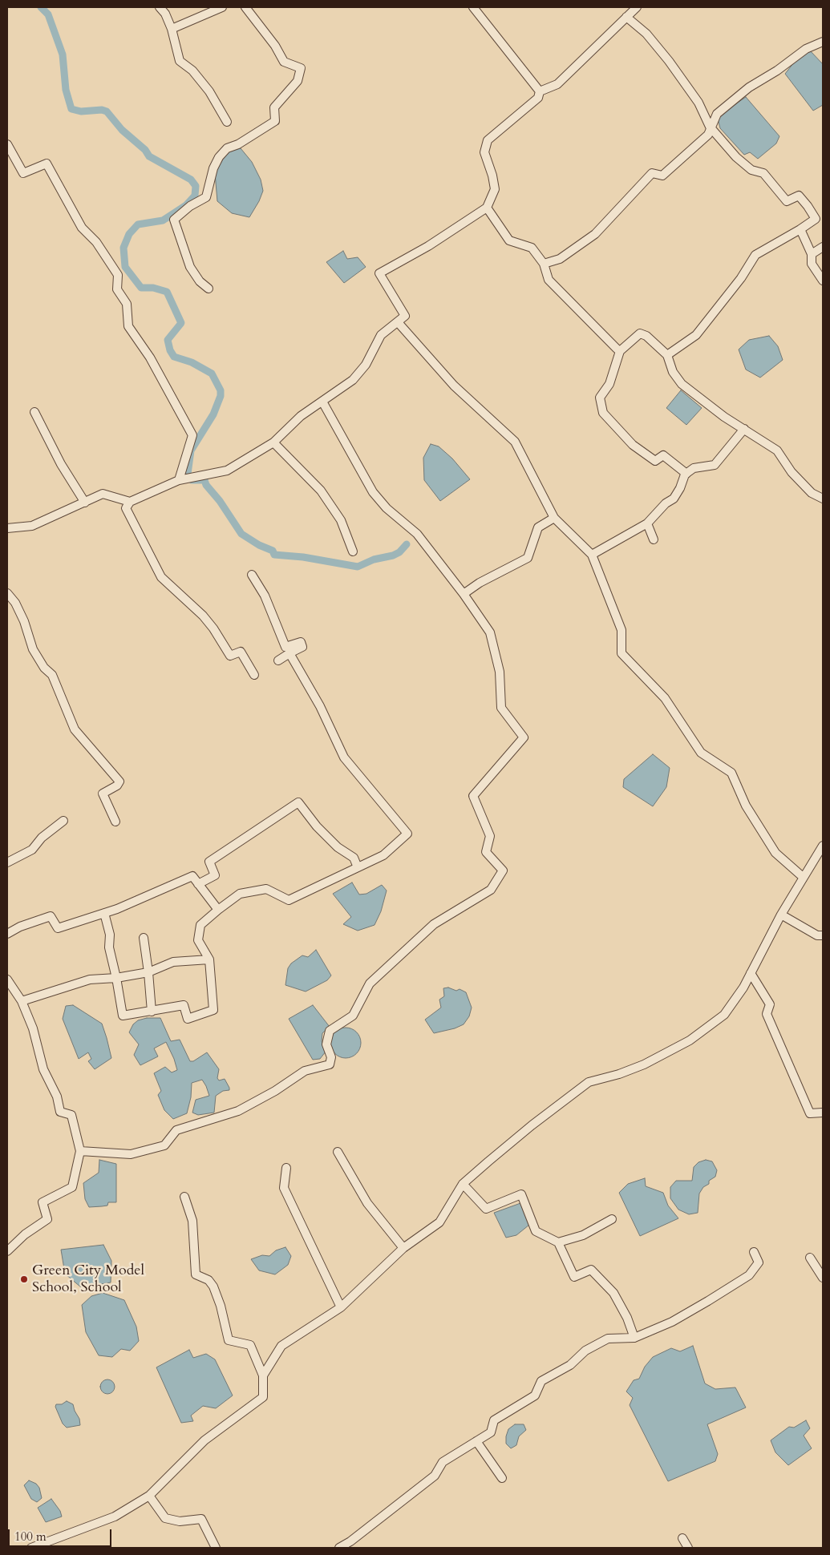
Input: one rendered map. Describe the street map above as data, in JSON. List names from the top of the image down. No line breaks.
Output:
{"places":["Green City Model School, School"],"scale_bar":"100 m"}
